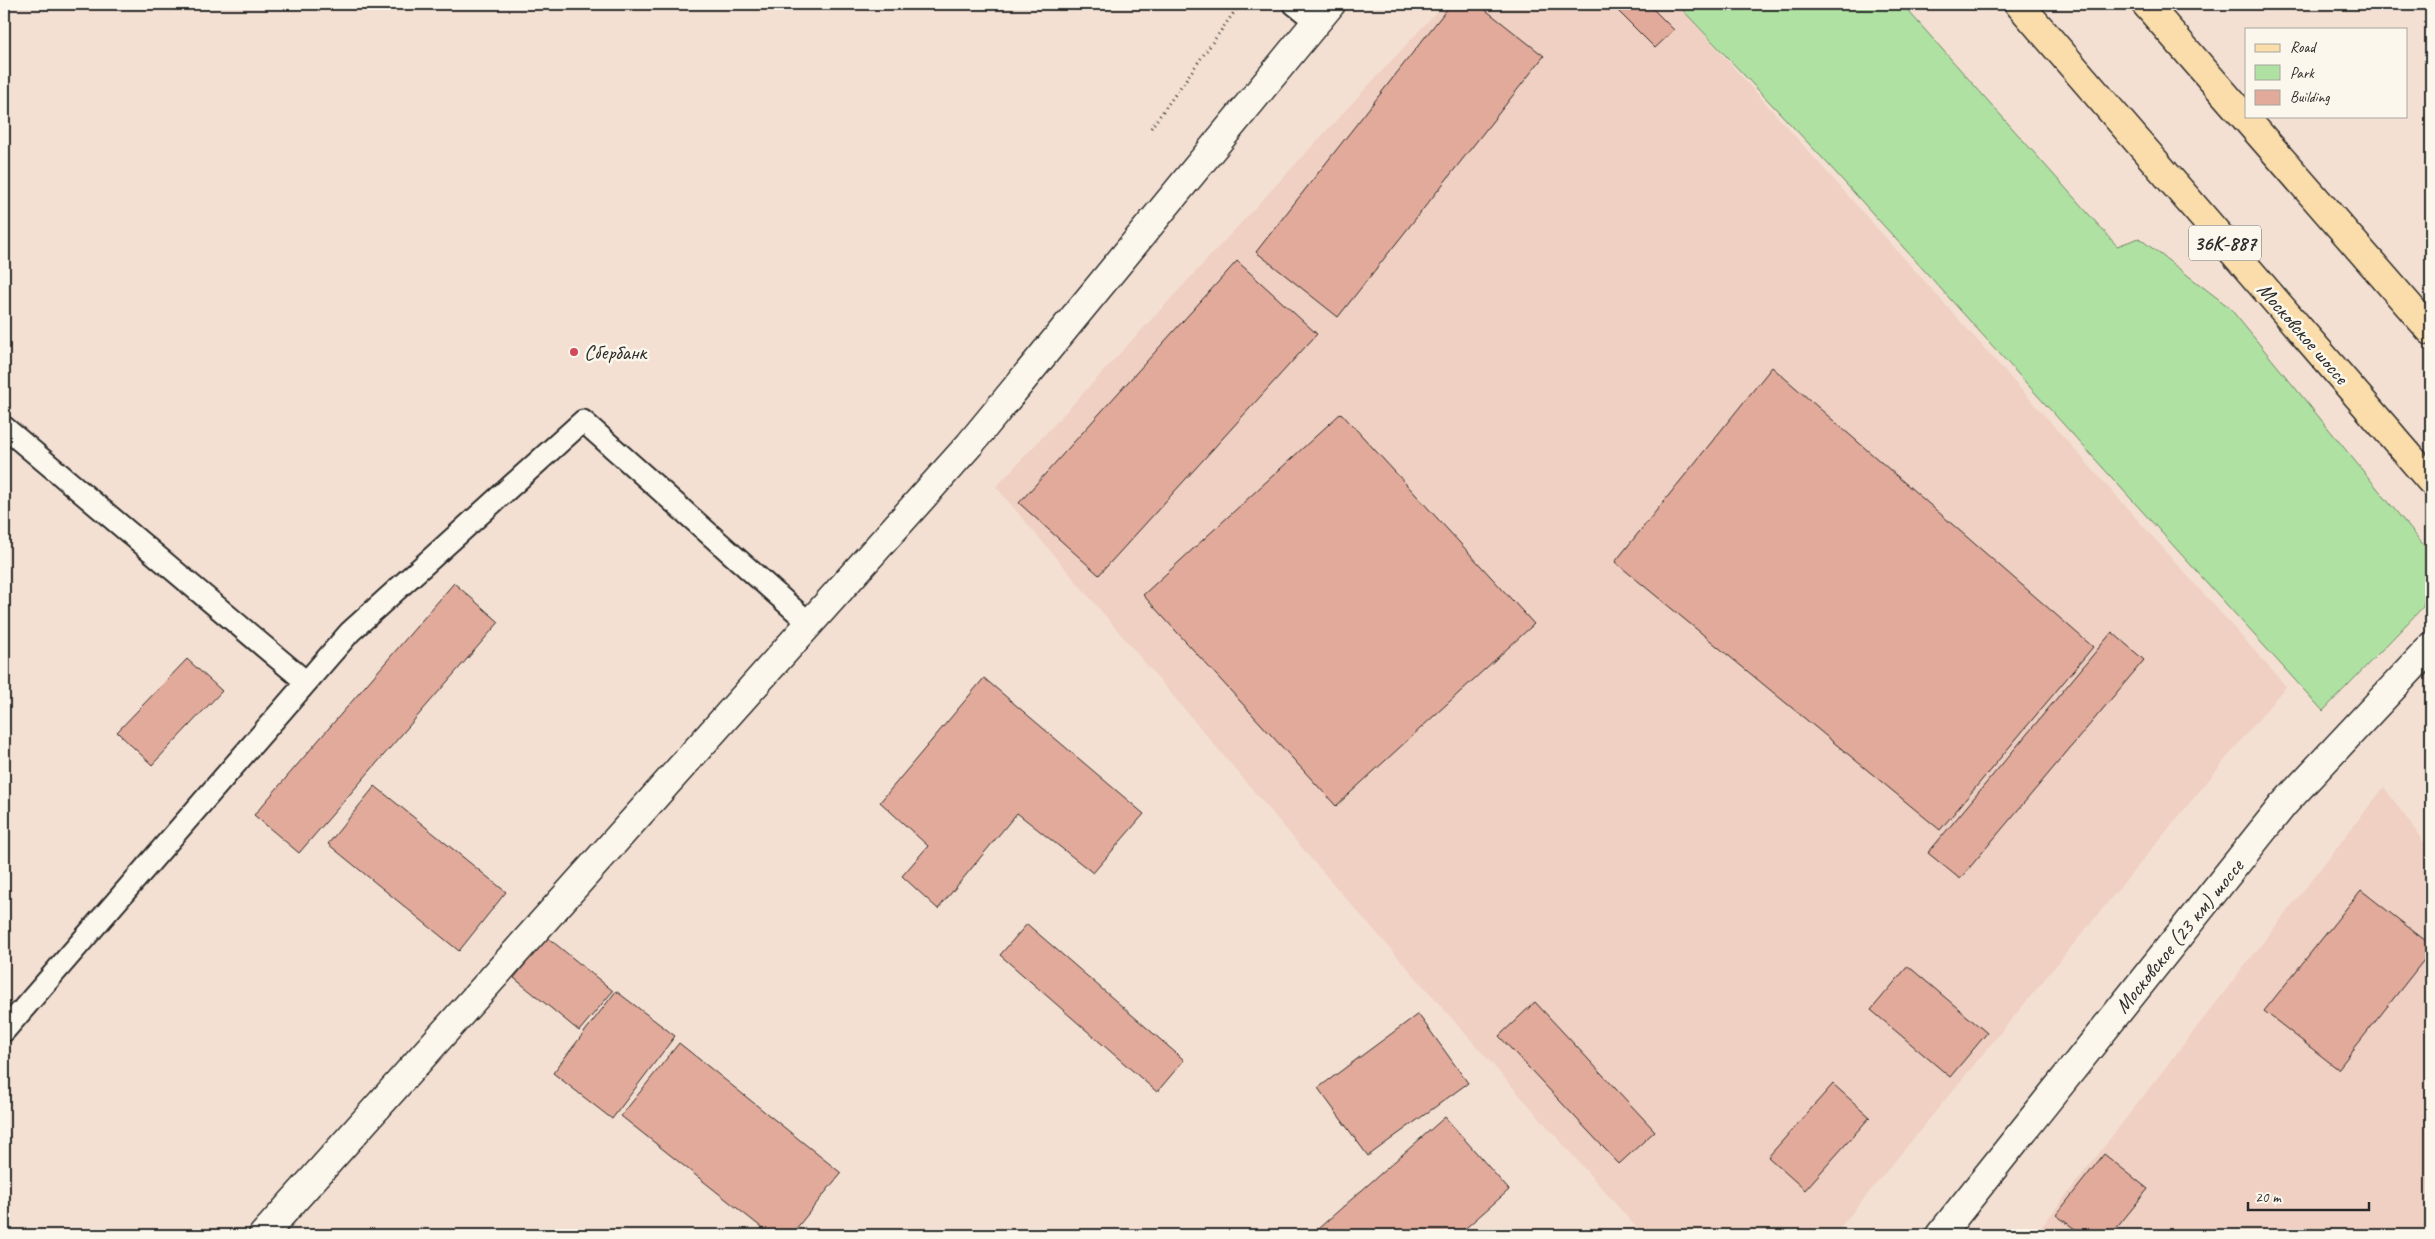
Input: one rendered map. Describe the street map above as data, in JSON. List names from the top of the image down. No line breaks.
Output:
{"streets":{"main road":["36К-887","Московское шоссе"],"street":["Московское (23 км) шоссе"]},"places":["Сбербанк"],"legend":["Road","Park","Building"],"scale_bar":"20 m"}
